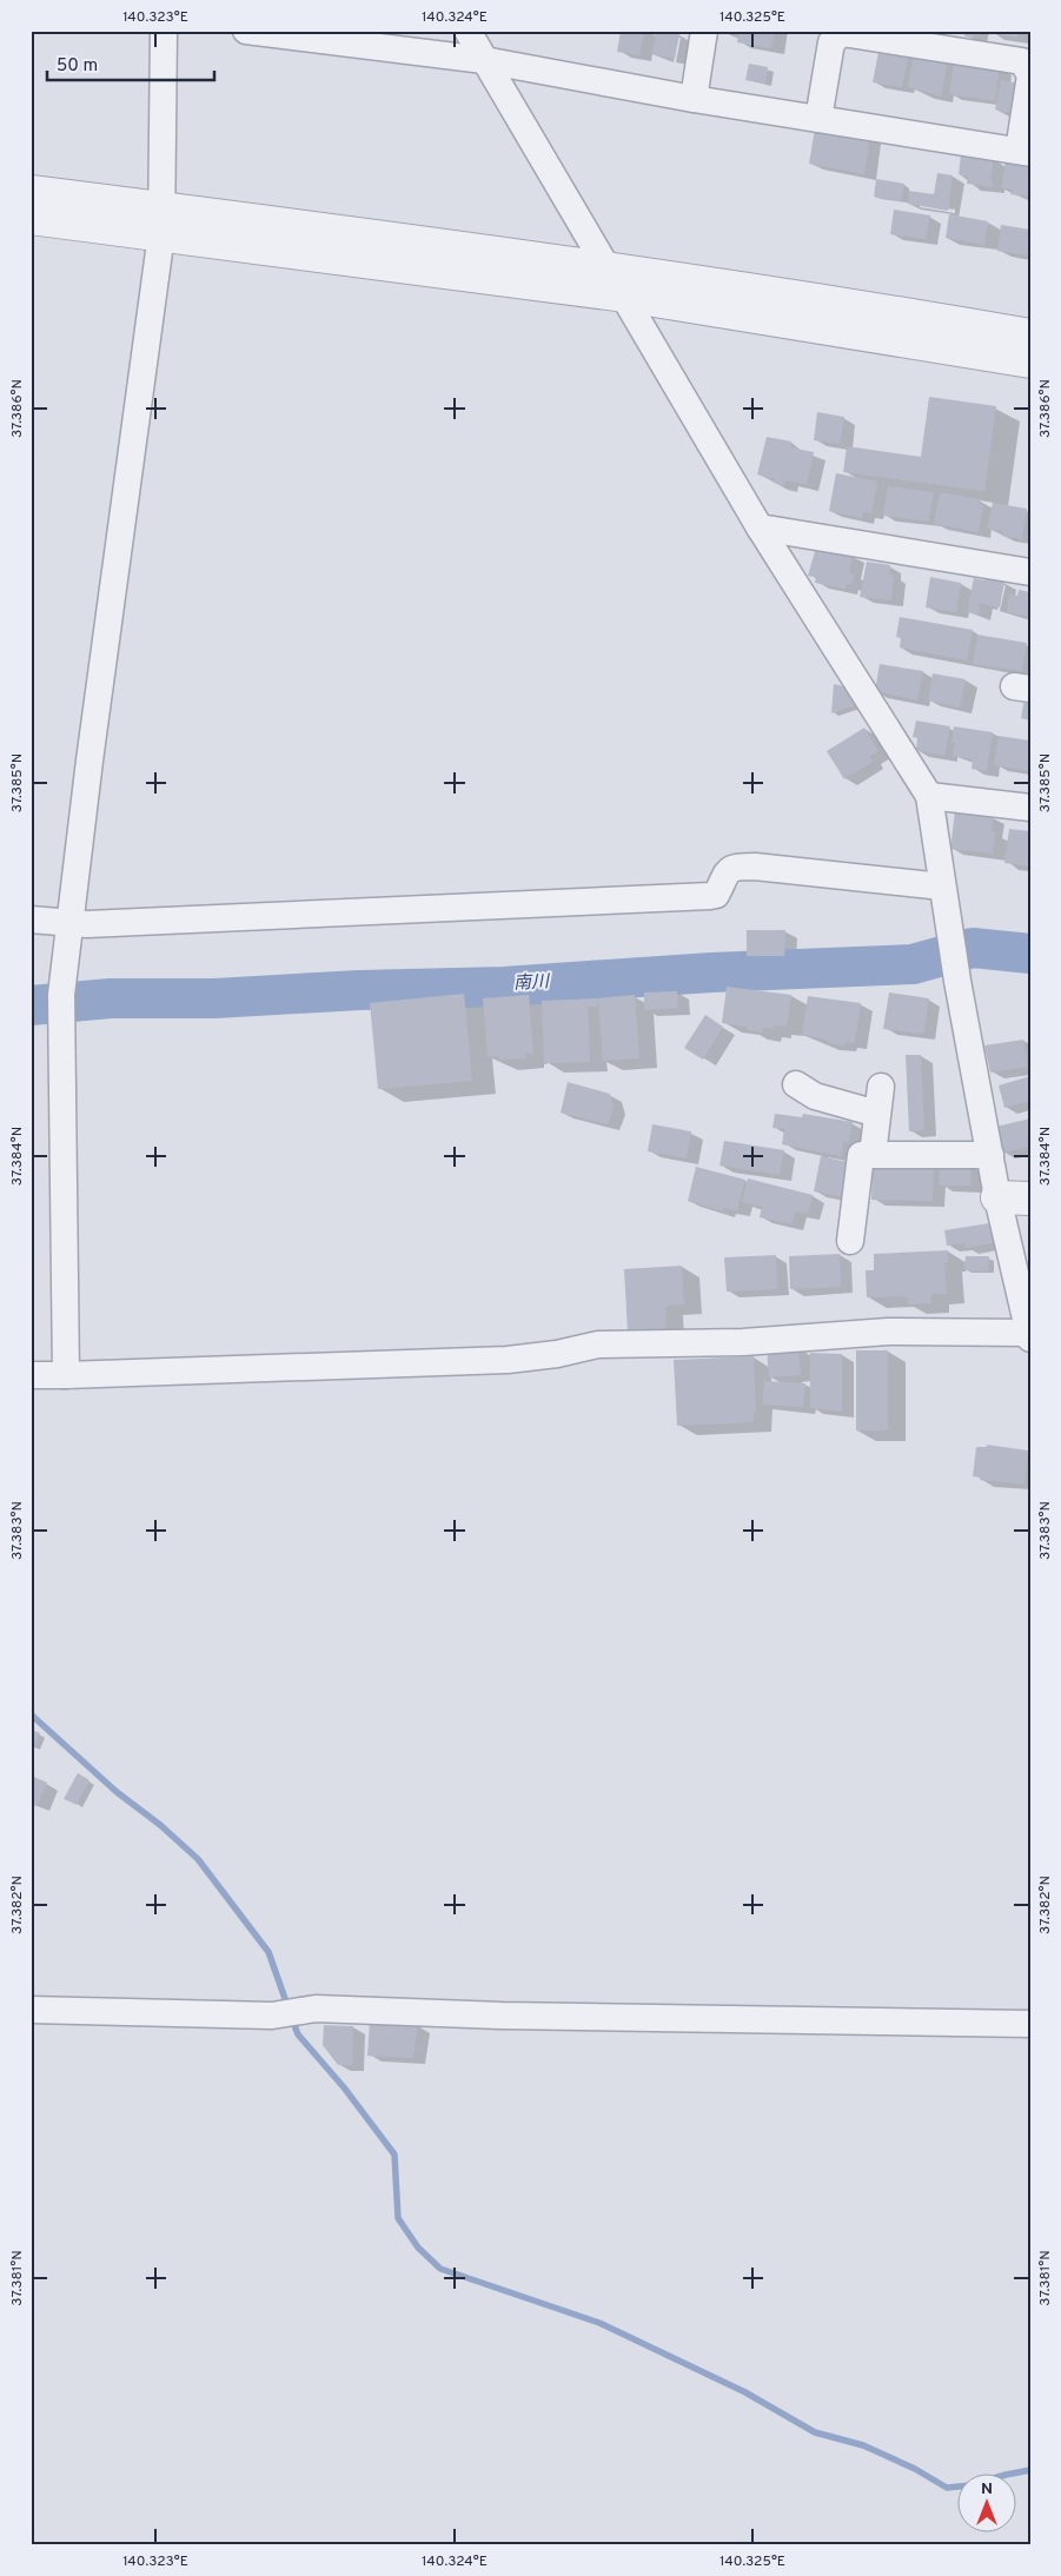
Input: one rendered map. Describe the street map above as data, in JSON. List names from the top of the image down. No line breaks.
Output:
{"water":["南川"],"scale_bar":"50 m","north":"top","coordinates":["140.323°E","140.324°E","140.325°E","37.386°N","37.385°N","37.384°N","37.383°N","37.382°N","37.381°N"]}
